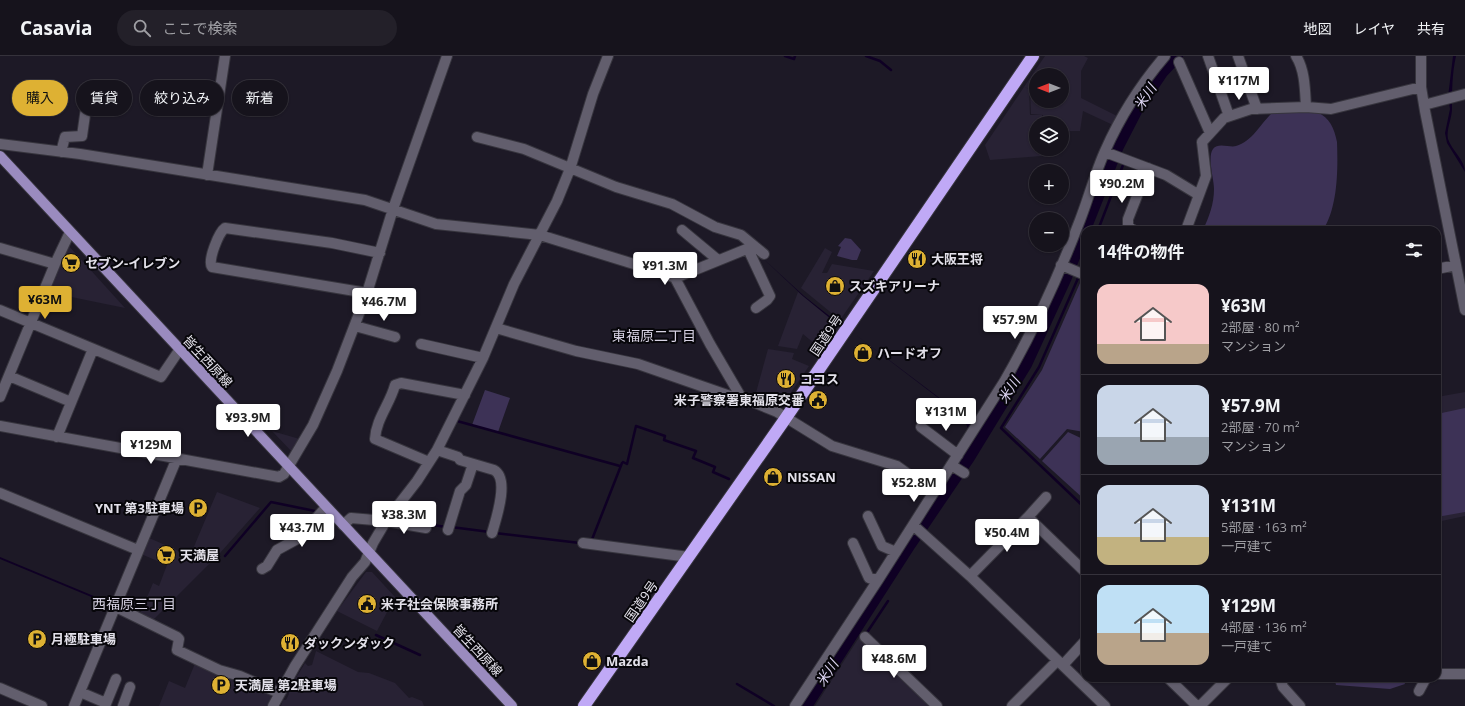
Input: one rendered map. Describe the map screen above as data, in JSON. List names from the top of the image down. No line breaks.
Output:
{"streets":{"highway":["国道9号"],"main road":["皆生西原線"]},"districts":["東福原二丁目","西福原三丁目"],"water":["米川"],"places":{"restaurant":["大阪王将","ココス","ダックンダック"],"supermarket":["セブン-イレブン","天満屋"],"shop":["スズキアリーナ","ハードオフ","NISSAN","Mazda"],"public building":["米子警察署東福原交番","米子社会保険事務所"],"parking":["YNT 第3駐車場","月極駐車場","天満屋 第2駐車場"]},"north":"left","page":{"header":"Casavia","search":"ここで検索","nav":["地図","レイヤ","共有"],"price":["¥117M","¥90.2M","¥91.3M","¥63M","¥46.7M","¥57.9M","¥131M","¥93.9M","¥129M","¥52.8M","¥38.3M","¥43.7M","¥50.4M","¥48.6M"],"map_buttons":["+","−"],"chip":["購入","賃貸","絞り込み","新着"],"heading":"14件の物件","list":[{"name":"¥63M","note":"2部屋 · 80 m² · マンション"},{"name":"¥57.9M","note":"2部屋 · 70 m² · マンション"},{"name":"¥131M","note":"5部屋 · 163 m² · 一戸建て"},{"name":"¥129M","note":"4部屋 · 136 m² · 一戸建て"}]}}
